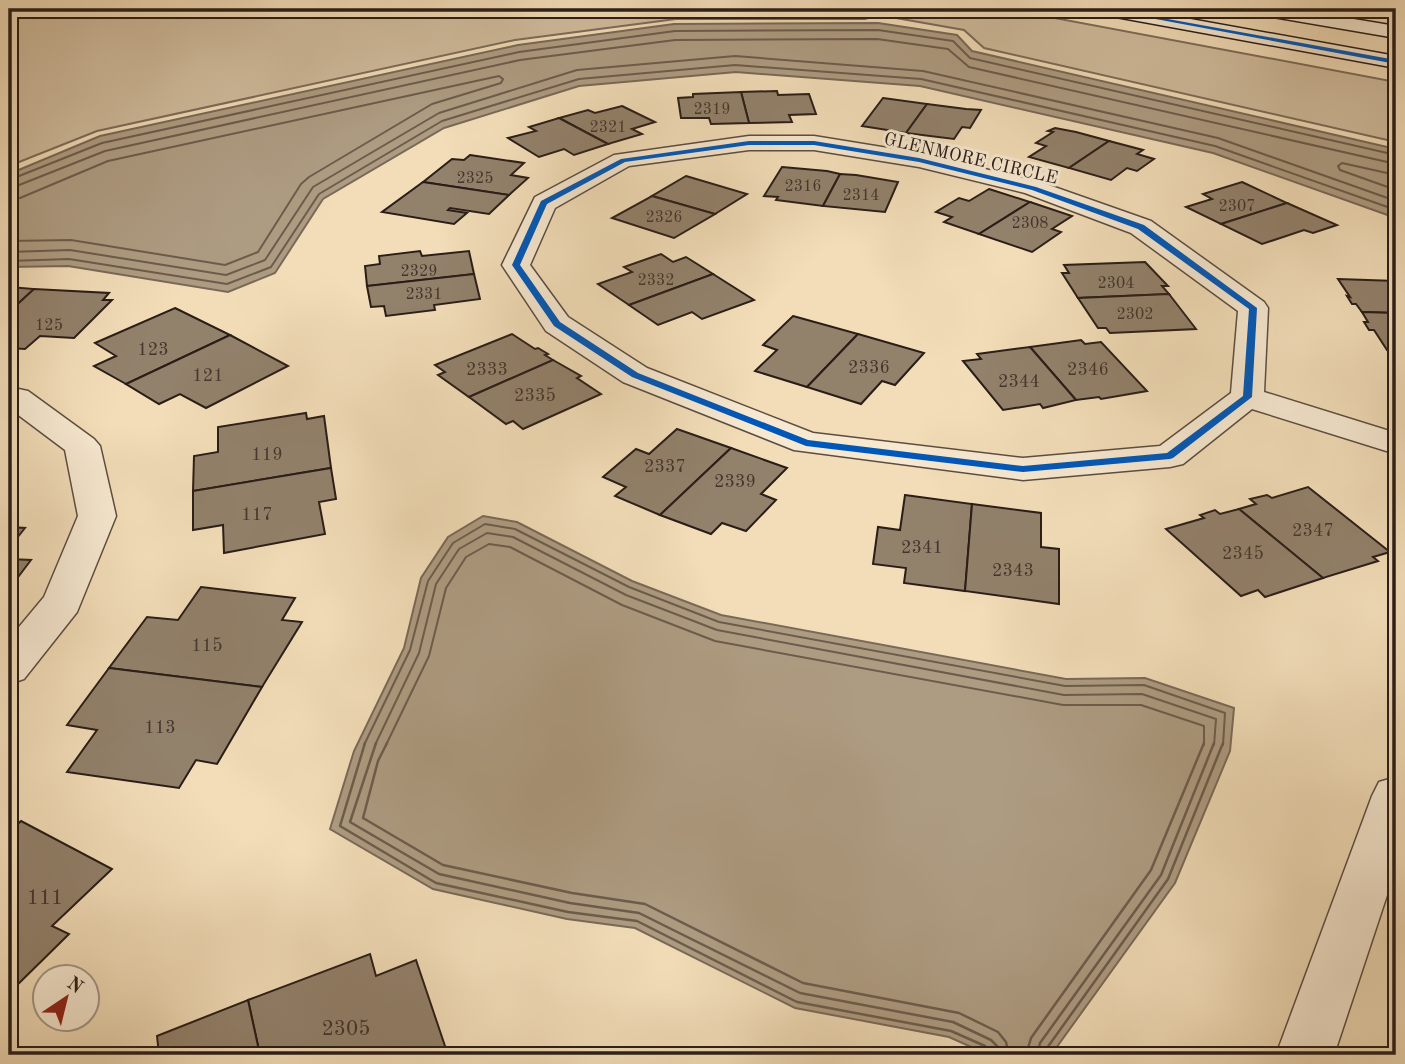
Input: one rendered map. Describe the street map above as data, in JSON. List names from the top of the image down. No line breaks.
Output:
{"streets":{"street":["GLENMORE CIRCLE"]},"house_numbers":["2319","2321","2325","2316","2314","2307","2326","2308","2329","2332","2304","2331","2302","125","123","2336","2333","2346","121","2344","2335","119","2337","2339","117","2347","2341","2345","2343","115","113","111","2305"],"north":"top right"}
